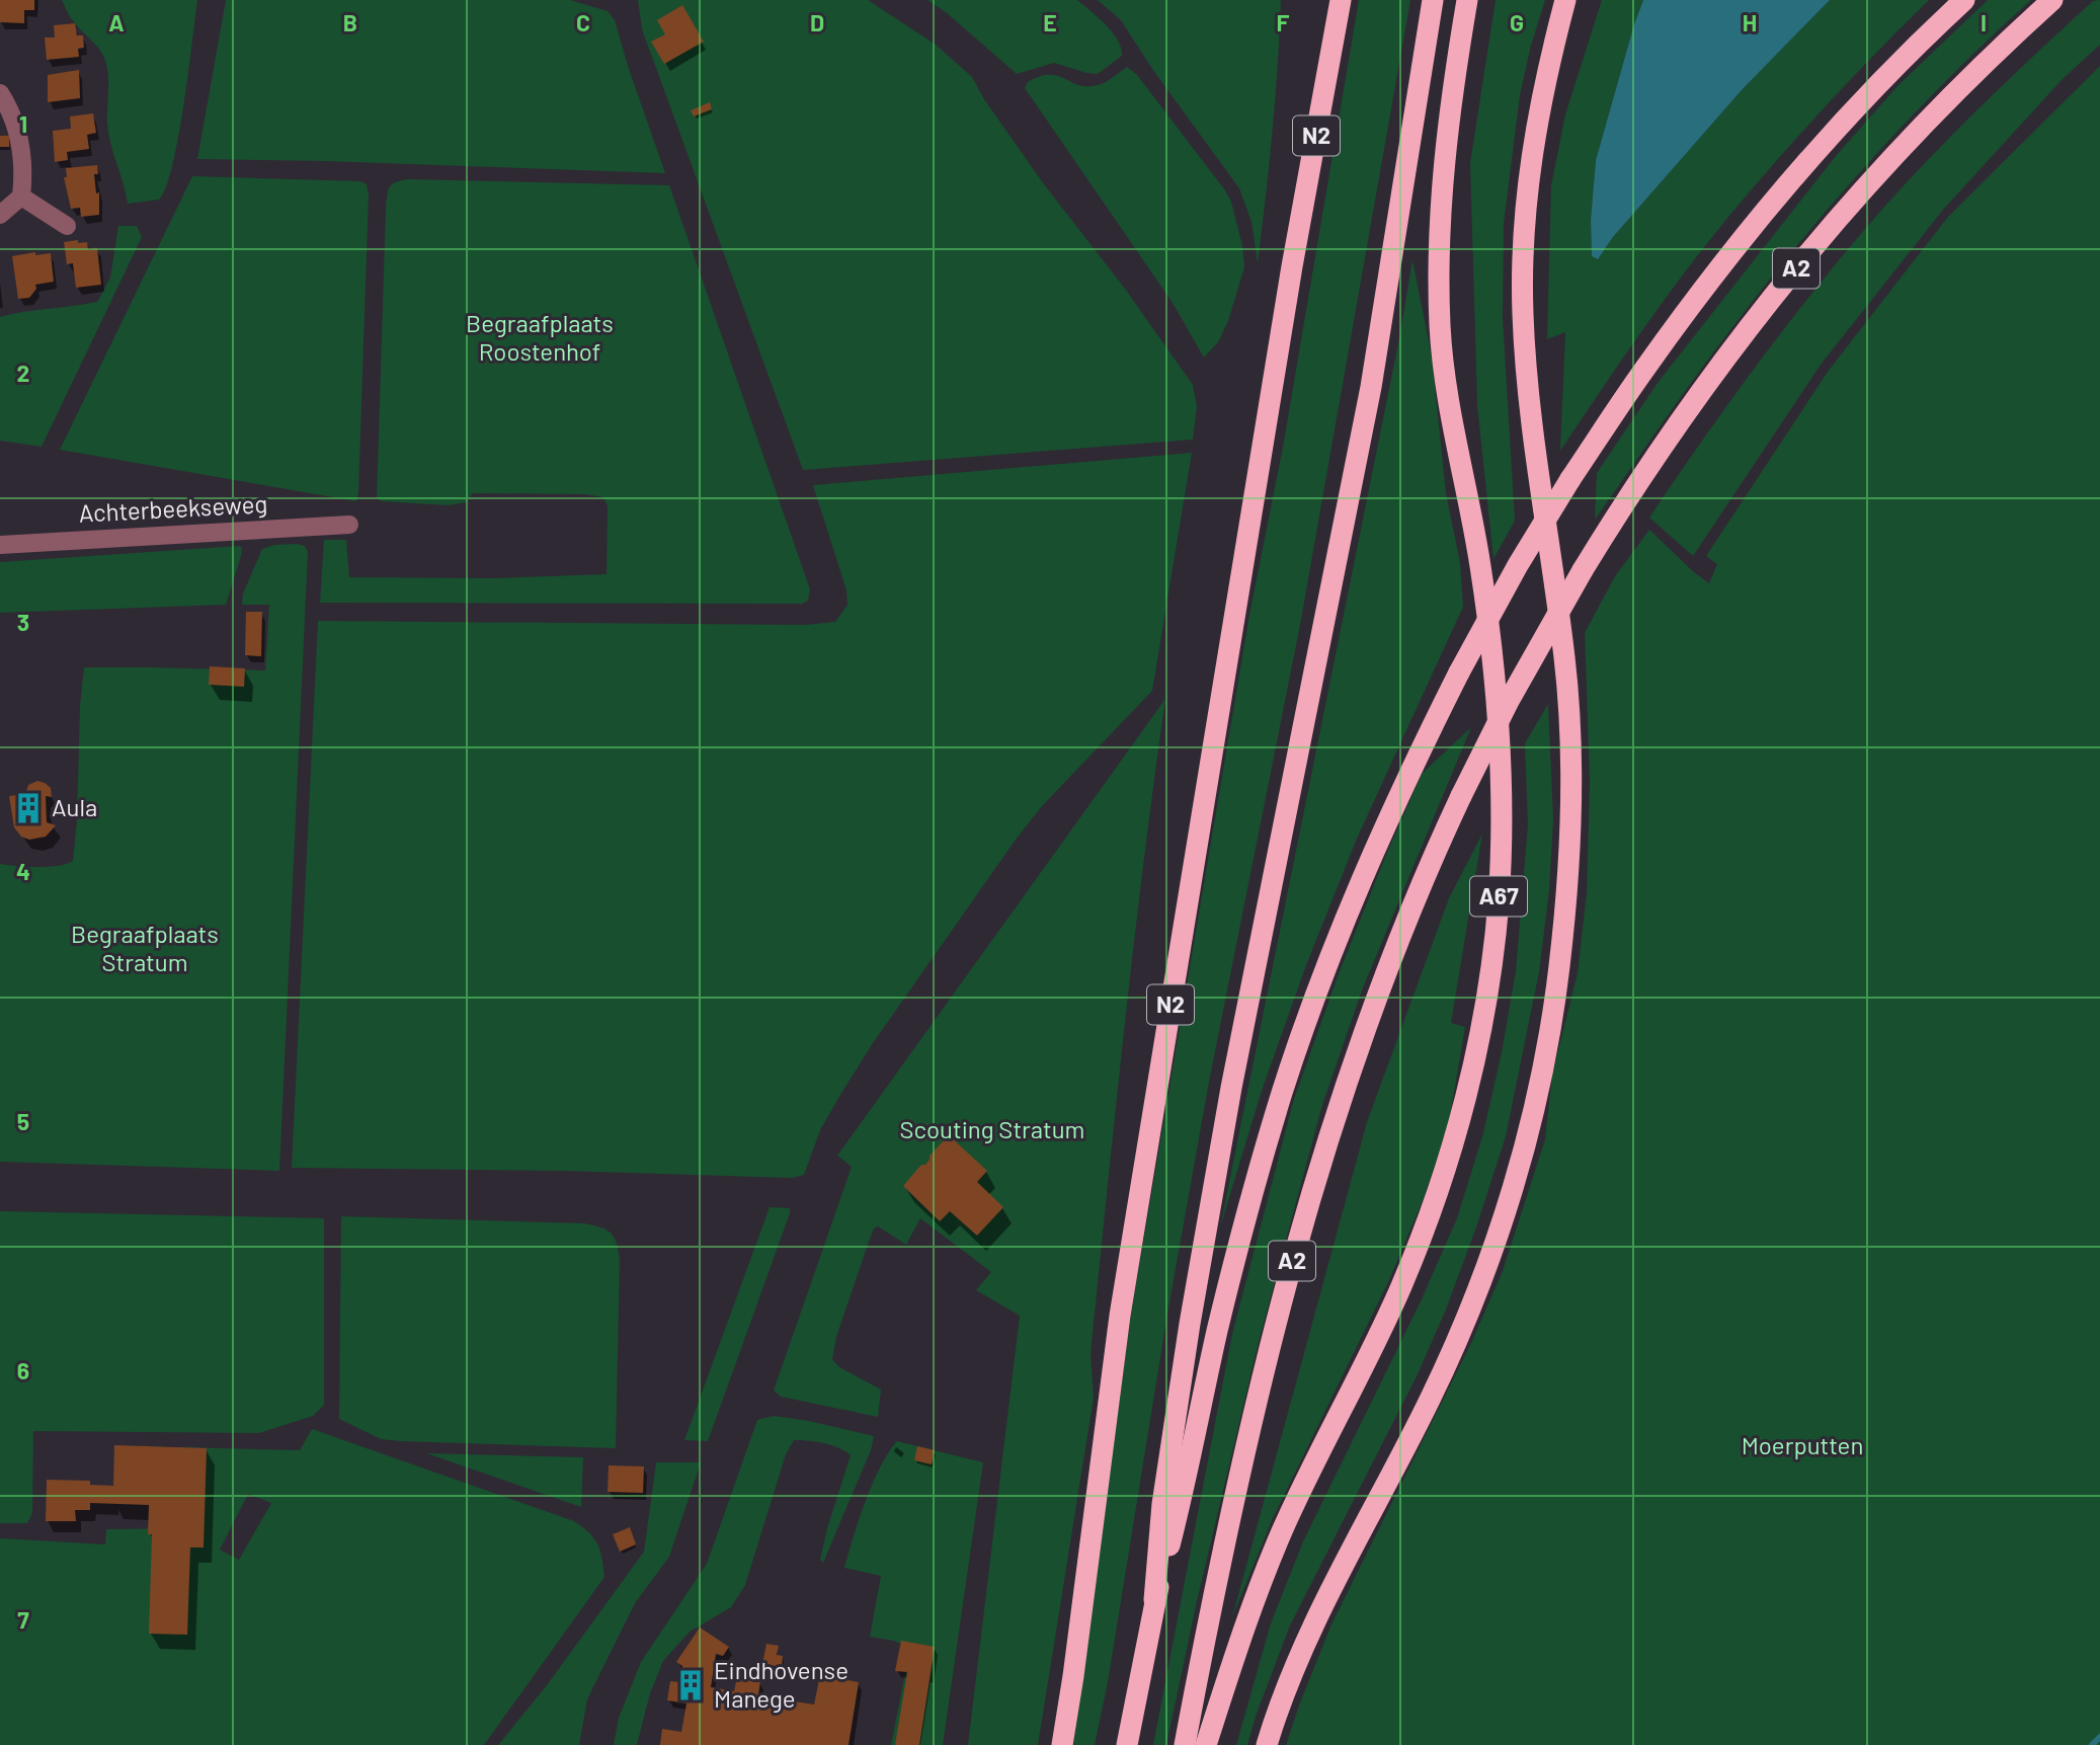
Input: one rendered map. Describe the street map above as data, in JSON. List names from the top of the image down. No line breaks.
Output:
{"streets":{"highway":["N2","A2","A67"],"street":["Achterbeekseweg"]},"parks":["Begraafplaats Roostenhof","Begraafplaats Stratum","Scouting Stratum","Moerputten"],"places":{"building":["Aula","Eindhovense Manege"]},"grid":{"columns":["A","B","C","D","E","F","G","H","I"],"rows":["1","2","3","4","5","6","7"]}}
